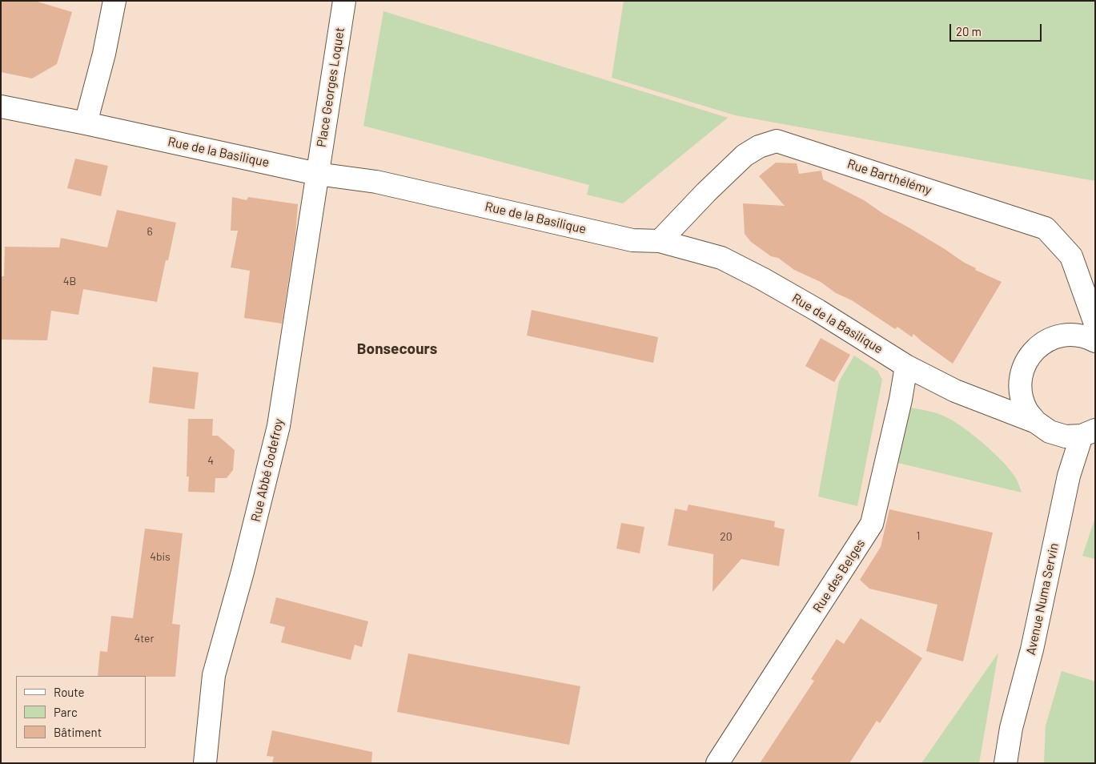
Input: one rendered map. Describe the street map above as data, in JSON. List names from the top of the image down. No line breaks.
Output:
{"streets":{"street":["Place Georges Loquet","Rue de la Basilique","Rue Barthélémy","Rue Abbé Godefroy","Rue des Belges","Avenue Numa Servin"]},"crossings":[["Place Georges Loquet","Rue de la Basilique"],["Place Georges Loquet","Rue Abbé Godefroy"],["Rue de la Basilique","Rue Barthélémy"],["Rue de la Basilique","Rue Abbé Godefroy"],["Rue de la Basilique","Rue des Belges"],["Rue de la Basilique","Avenue Numa Servin"]],"districts":["Bonsecours"],"house_numbers":["6","4B","4","1","20","4bis","4ter"],"legend":["Route","Parc","Bâtiment"],"scale_bar":"20 m"}
